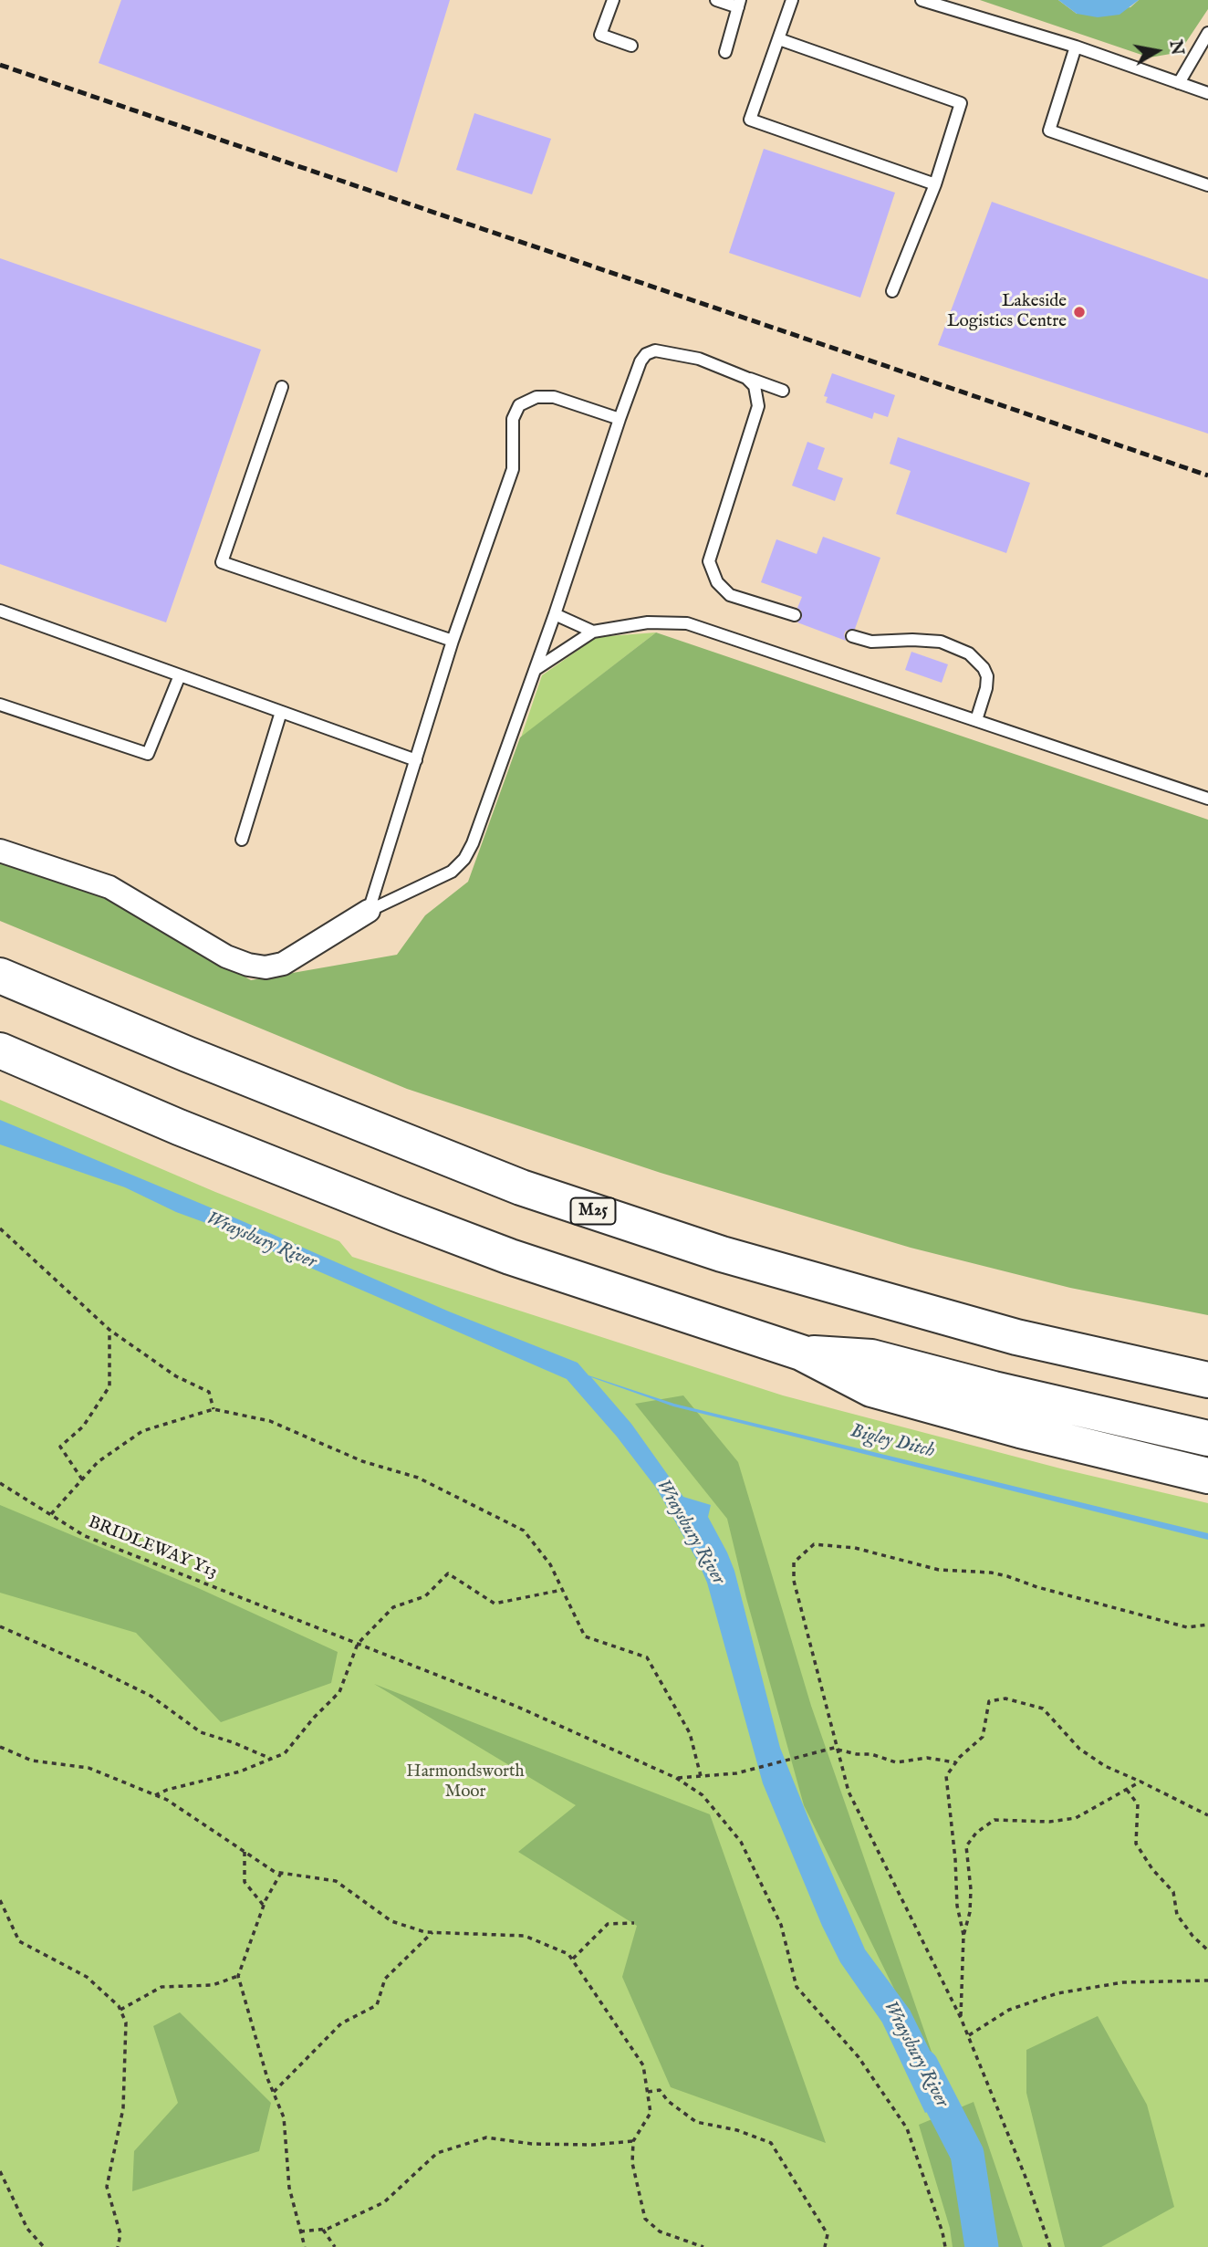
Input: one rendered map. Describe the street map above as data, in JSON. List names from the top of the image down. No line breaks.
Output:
{"streets":{"highway":["M25"],"path":["BRIDLEWAY Y13"]},"water":["Wraysbury River","Bigley Ditch"],"parks":["Harmondsworth Moor"],"places":["Lakeside Logistics Centre"],"north":"right"}
